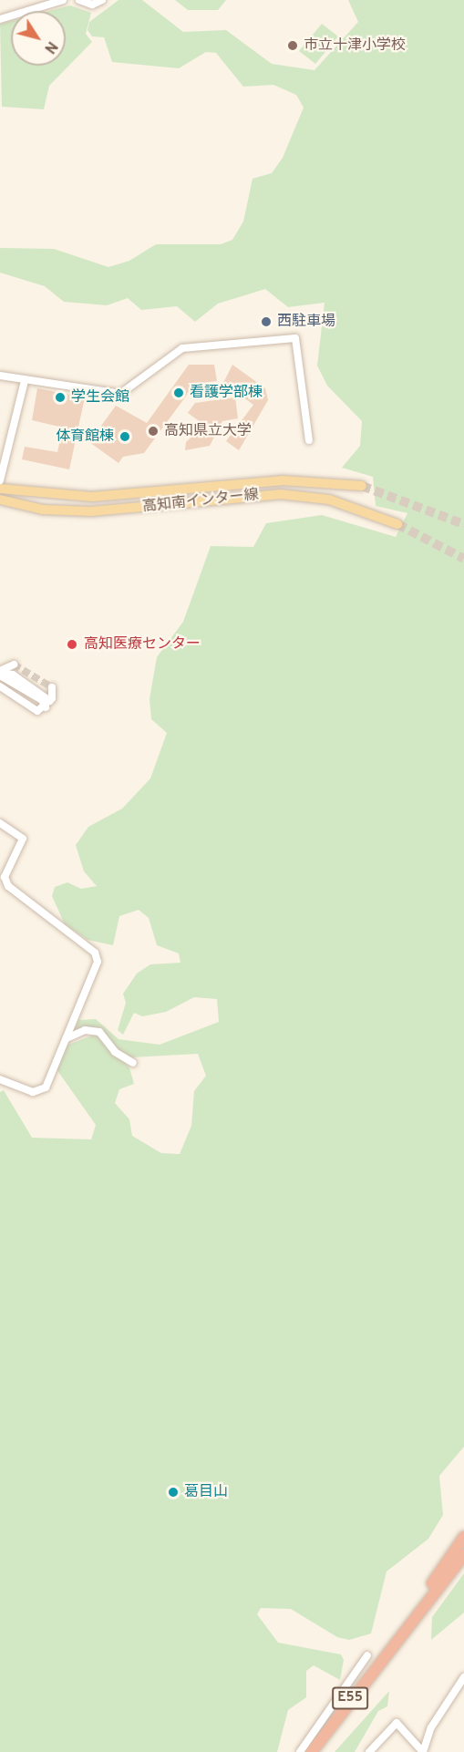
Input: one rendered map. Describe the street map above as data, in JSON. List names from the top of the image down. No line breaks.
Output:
{"streets":{"highway":["E55"],"main road":["高知南インター線"]},"places":["市立十津小学校","西駐車場","看護学部棟","学生会館","高知県立大学","体育館棟","高知医療センター","葛目山"],"north":"bottom right"}
